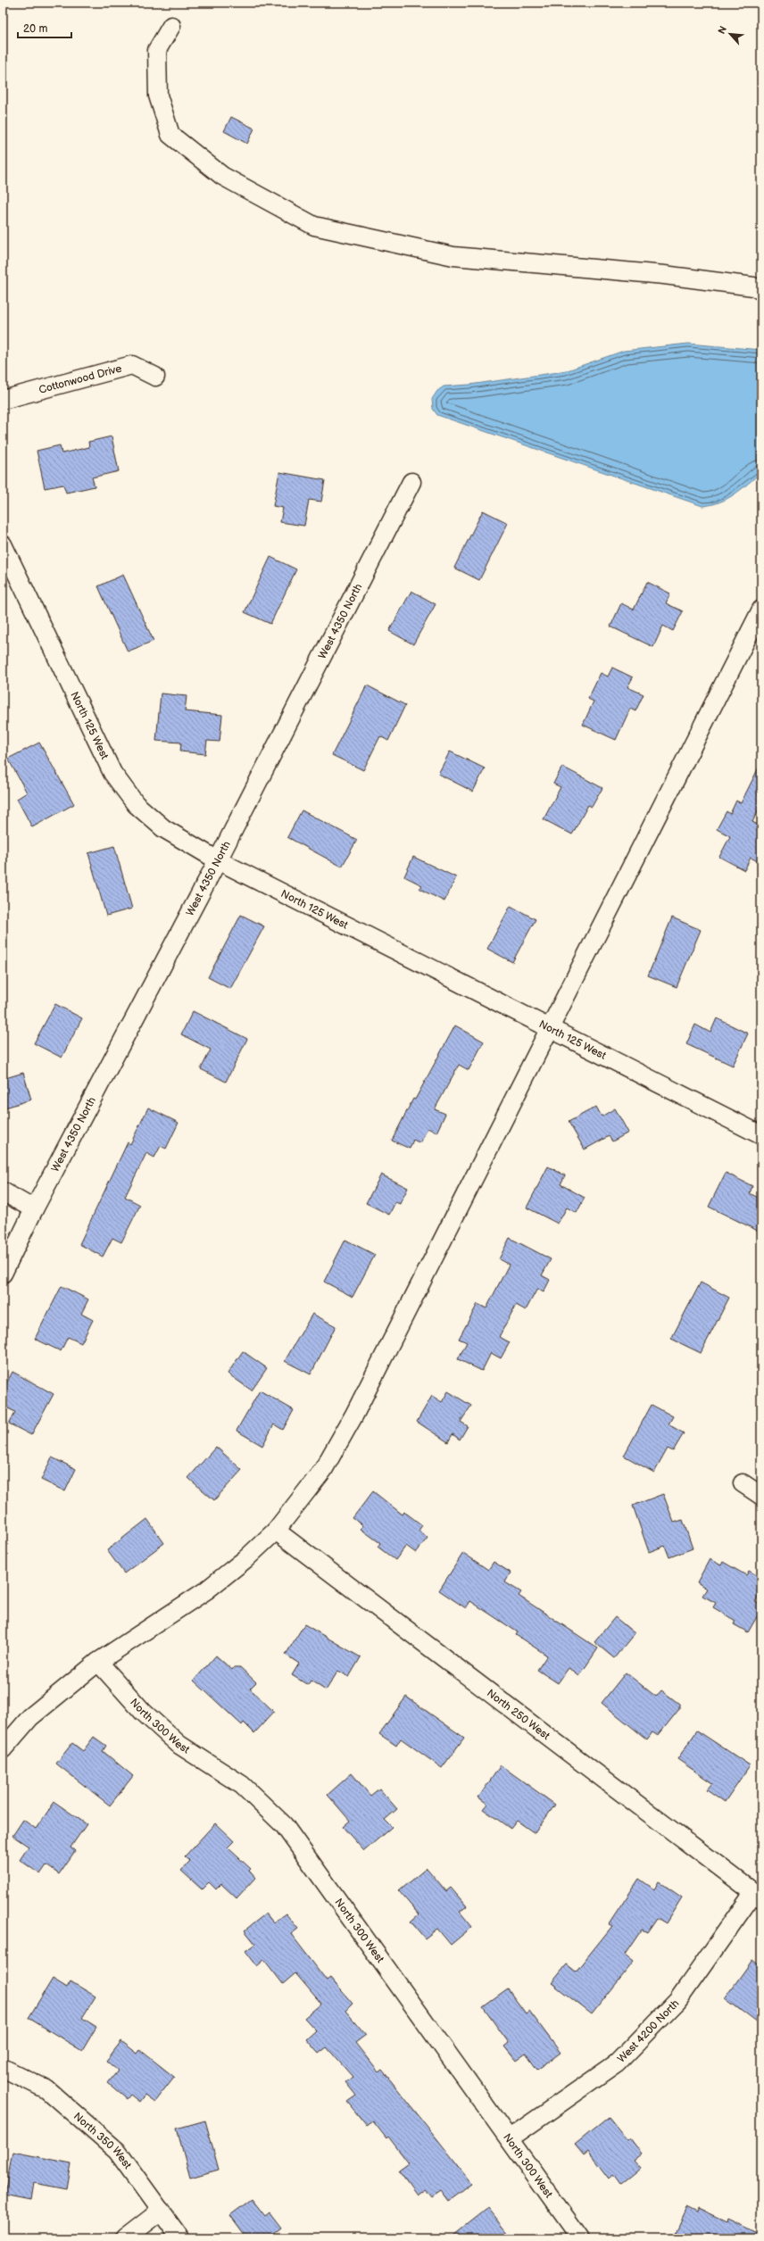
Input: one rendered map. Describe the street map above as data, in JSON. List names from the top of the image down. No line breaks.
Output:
{"streets":{"street":["Cottonwood Drive","West 4350 North","North 125 West","North 250 West","North 300 West","West 4200 North","North 350 West"]},"crossings":[["West 4350 North","North 125 West"],["North 250 West","West 4200 North"],["North 300 West","West 4200 North"]],"scale_bar":"20 m","north":"top left"}
